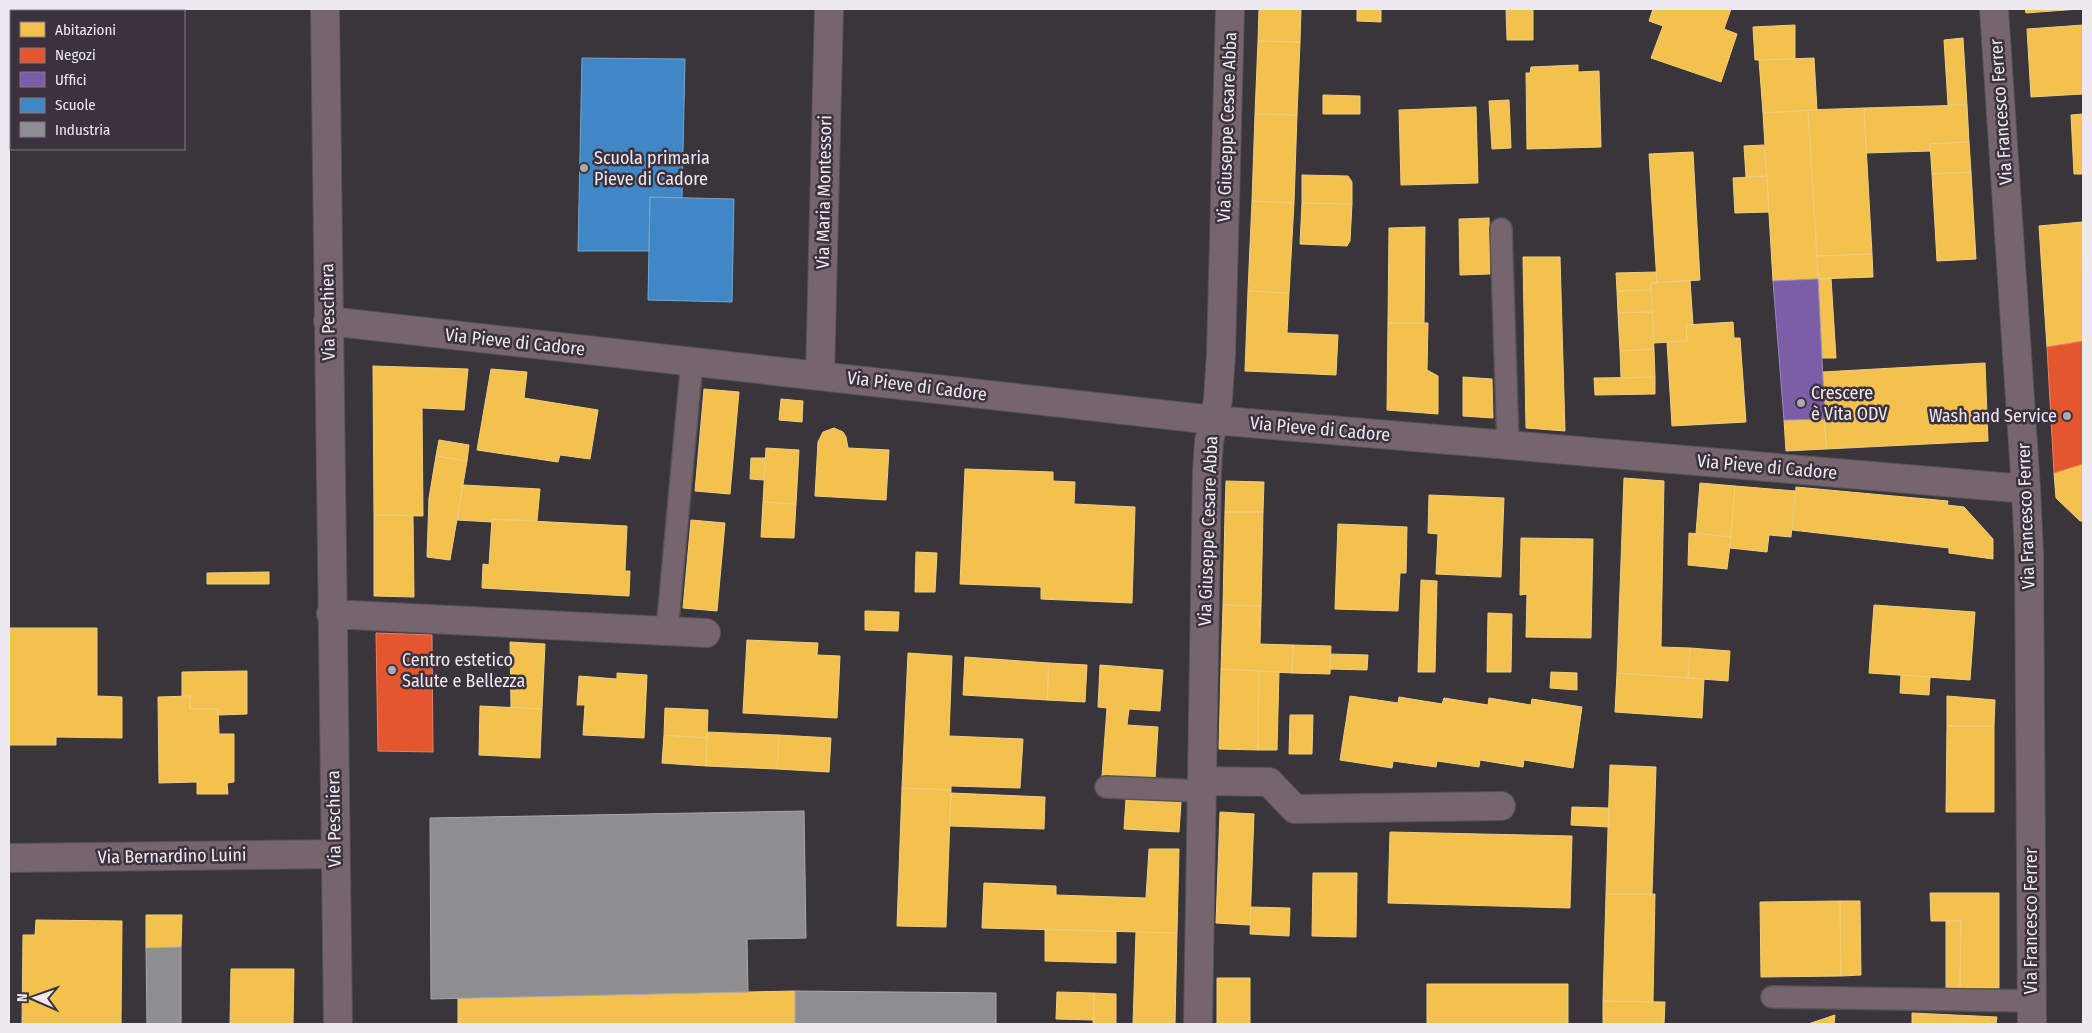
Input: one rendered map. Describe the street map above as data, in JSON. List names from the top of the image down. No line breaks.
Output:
{"streets":{"street":["Via Francesco Ferrer","Via Giuseppe Cesare Abba","Via Maria Montessori","Via Peschiera","Via Pieve di Cadore","Via Bernardino Luini"]},"crossings":[["Via Francesco Ferrer","Via Pieve di Cadore"],["Via Giuseppe Cesare Abba","Via Pieve di Cadore"],["Via Maria Montessori","Via Pieve di Cadore"],["Via Peschiera","Via Pieve di Cadore"],["Via Peschiera","Via Bernardino Luini"]],"places":["Scuola primaria Pieve di Cadore","Crescere è Vita ODV","Wash and Service","Centro estetico Salute e Bellezza"],"legend":["Abitazioni","Negozi","Uffici","Scuole","Industria"],"north":"left"}
